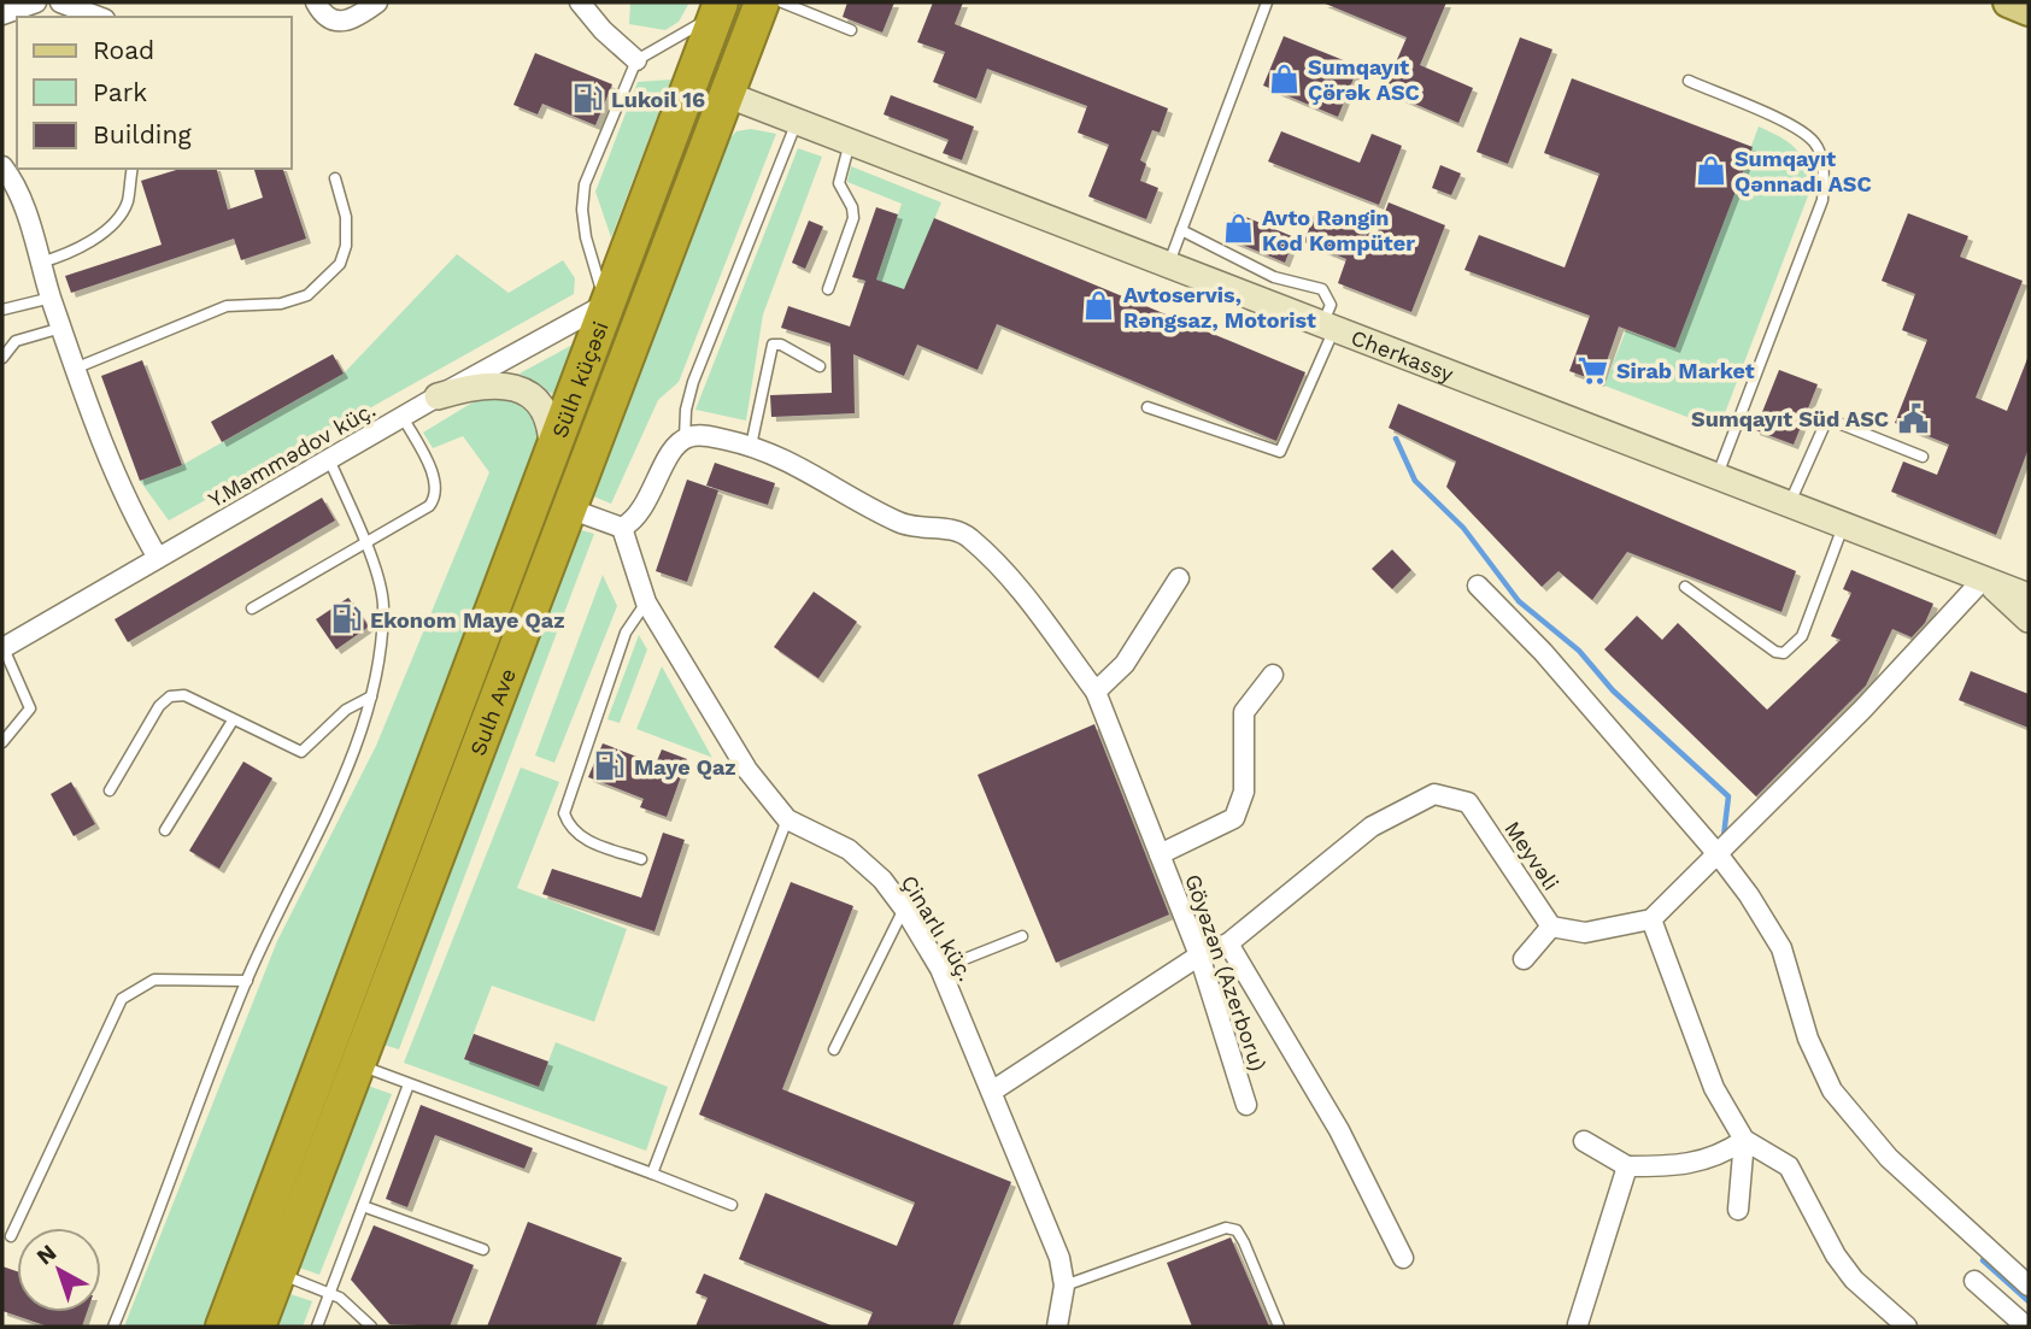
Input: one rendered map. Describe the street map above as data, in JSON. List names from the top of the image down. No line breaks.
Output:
{"streets":{"highway":["Sülh küçəsi","Sulh Ave"],"street":["Cherkassy","Y.Məmmədov küç.","Meyvəli","Çinarlı küç.","Göyəzən (Azerboru)"]},"crossings":[["Cherkassy","Sulh Ave"],["Sülh küçəsi","Y.Məmmədov küç."],["Sülh küçəsi","Sulh Ave"],["Meyvəli","Çinarlı küç."],["Meyvəli","Göyəzən (Azerboru)"]],"places":{"shop":["Sumqayıt Çörək ASC","Sumqayıt Qənnadı ASC","Avto Rəngin Kod Kompüter","Avtoservis, Rəngsaz, Motorist"],"fuel station":["Lukoil 16","Ekonom Maye Qaz","Maye Qaz"],"supermarket":["Sirab Market"],"public building":["Sumqayıt Süd ASC"]},"legend":["Road","Park","Building"],"north":"top left"}
